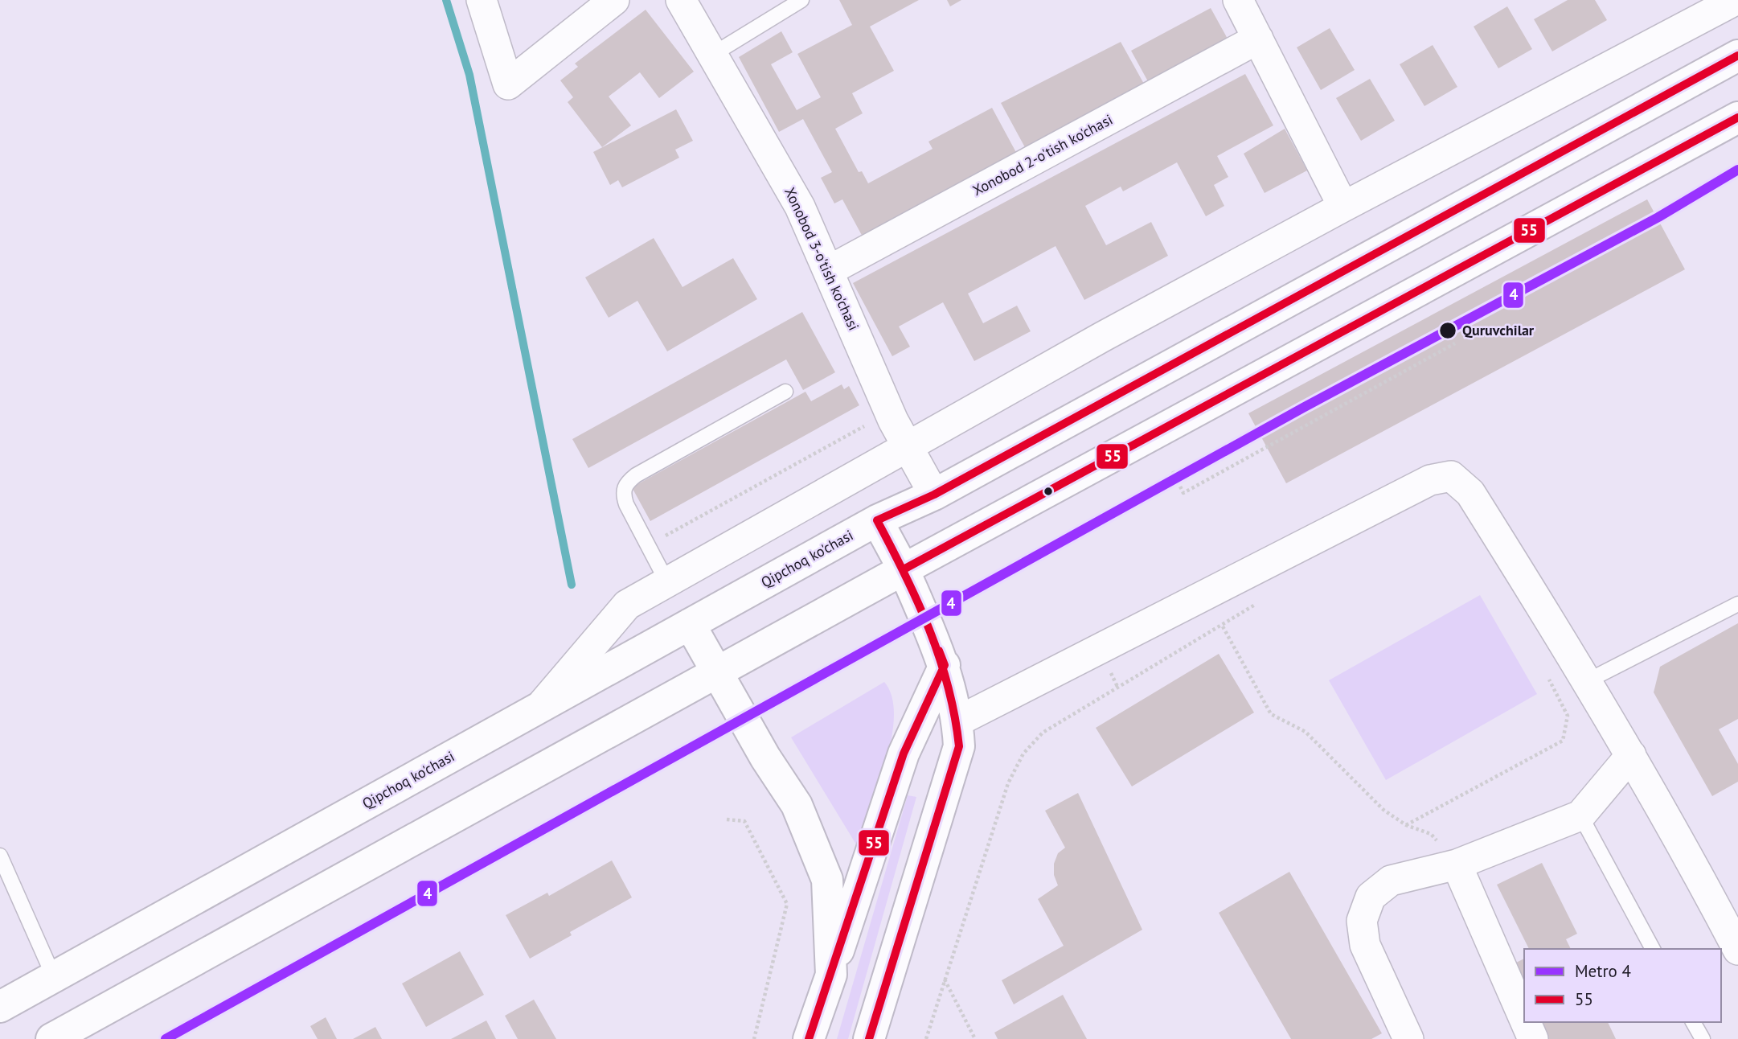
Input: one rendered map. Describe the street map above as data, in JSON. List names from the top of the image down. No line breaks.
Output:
{"streets":{"main road":["Qipchoq ko'chasi"],"street":["Xonobod 2-o'tish ko'chasi","Xonobod 3-o'tish ko'chasi"]},"crossings":[["Xonobod 2-o'tish ko'chasi","Xonobod 3-o'tish ko'chasi"],["Xonobod 3-o'tish ko'chasi","Qipchoq ko'chasi"]],"places":["Quruvchilar"],"lines":["transit line 55","metro line 4"],"legend":["Metro 4","55"]}
